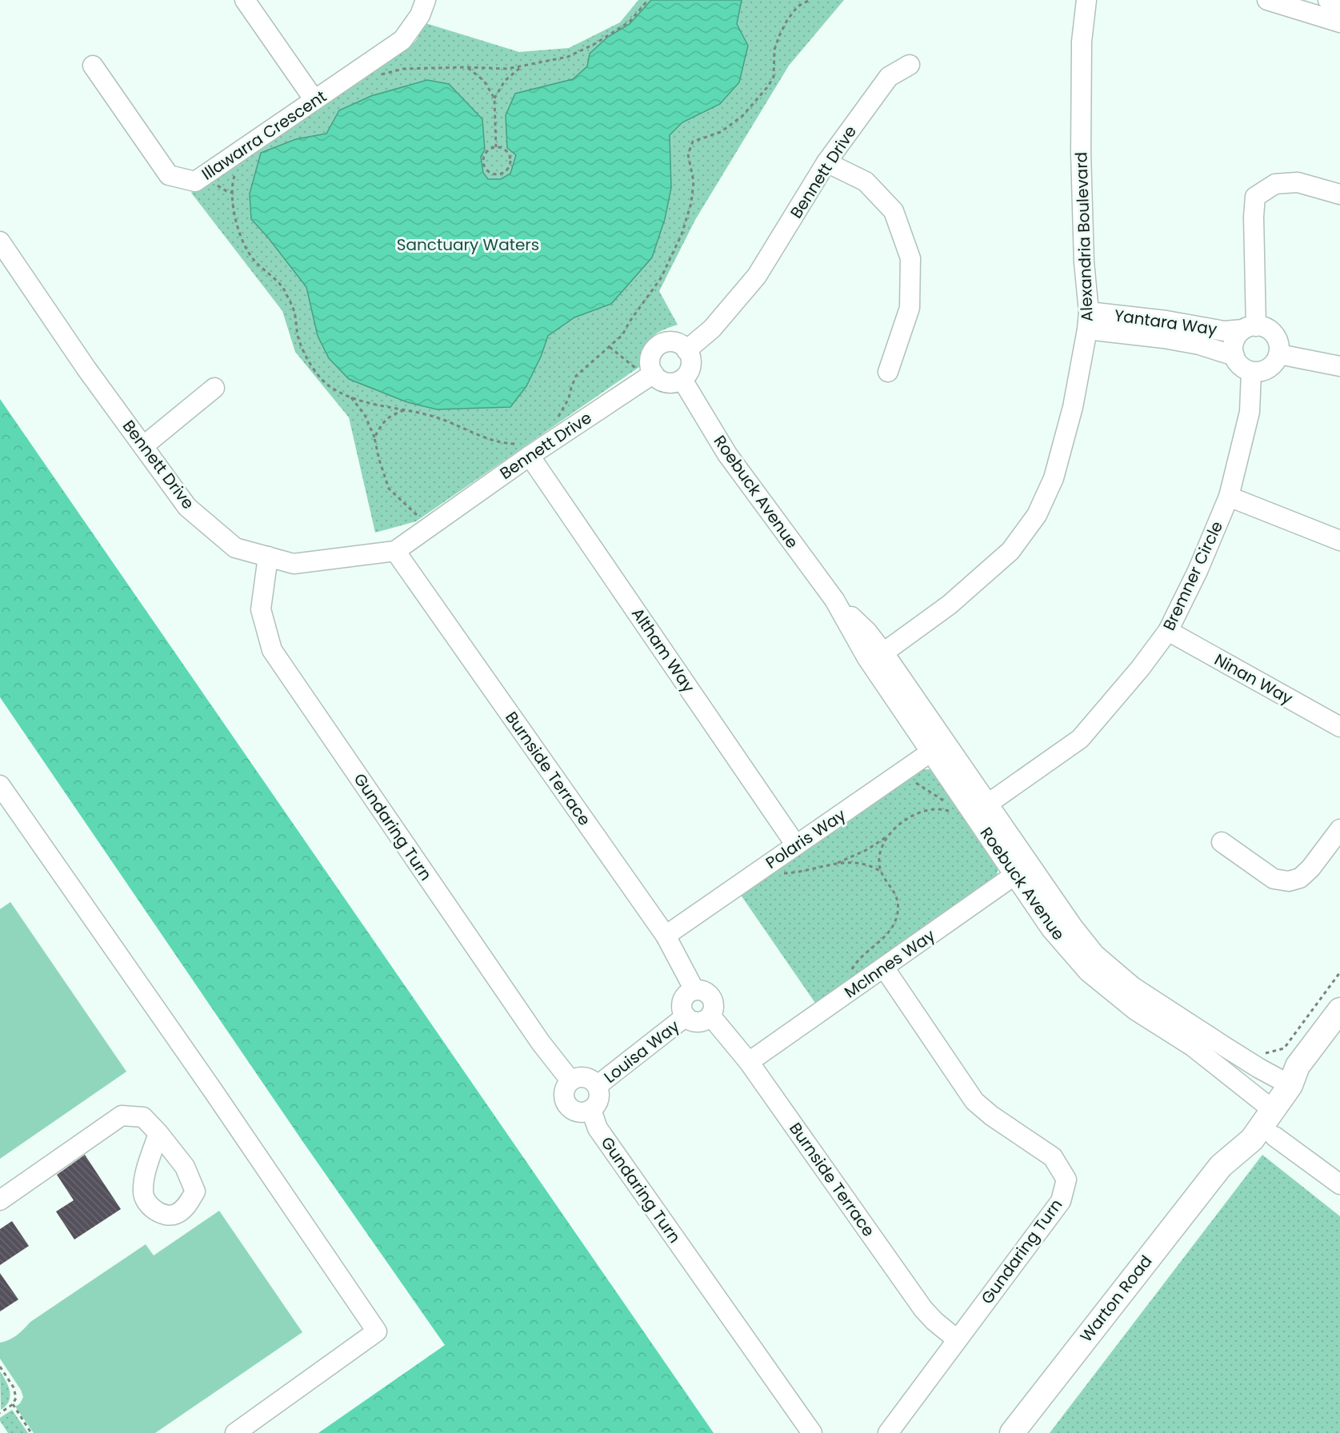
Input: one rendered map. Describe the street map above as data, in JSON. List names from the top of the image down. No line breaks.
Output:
{"streets":{"main road":["Warton Road"],"street":["Illawarra Crescent","Bennett Drive","Alexandria Boulevard","Yantara Way","Roebuck Avenue","Bremner Circle","Altham Way","Ninan Way","Burnside Terrace","Gundaring Turn","Polaris Way","McInnes Way","Louisa Way"]},"crossings":[["Bennett Drive","Roebuck Avenue"],["Bennett Drive","Altham Way"],["Bennett Drive","Burnside Terrace"],["Bennett Drive","Gundaring Turn"],["Alexandria Boulevard","Yantara Way"],["Alexandria Boulevard","Roebuck Avenue"],["Yantara Way","Bremner Circle"],["Roebuck Avenue","Bremner Circle"],["Roebuck Avenue","Polaris Way"],["Roebuck Avenue","McInnes Way"],["Roebuck Avenue","Warton Road"],["Bremner Circle","Ninan Way"],["Altham Way","Polaris Way"],["Burnside Terrace","Gundaring Turn"],["Burnside Terrace","Polaris Way"],["Burnside Terrace","McInnes Way"],["Burnside Terrace","Louisa Way"],["Gundaring Turn","McInnes Way"],["Gundaring Turn","Louisa Way"]],"parks":["Sanctuary Waters"]}
